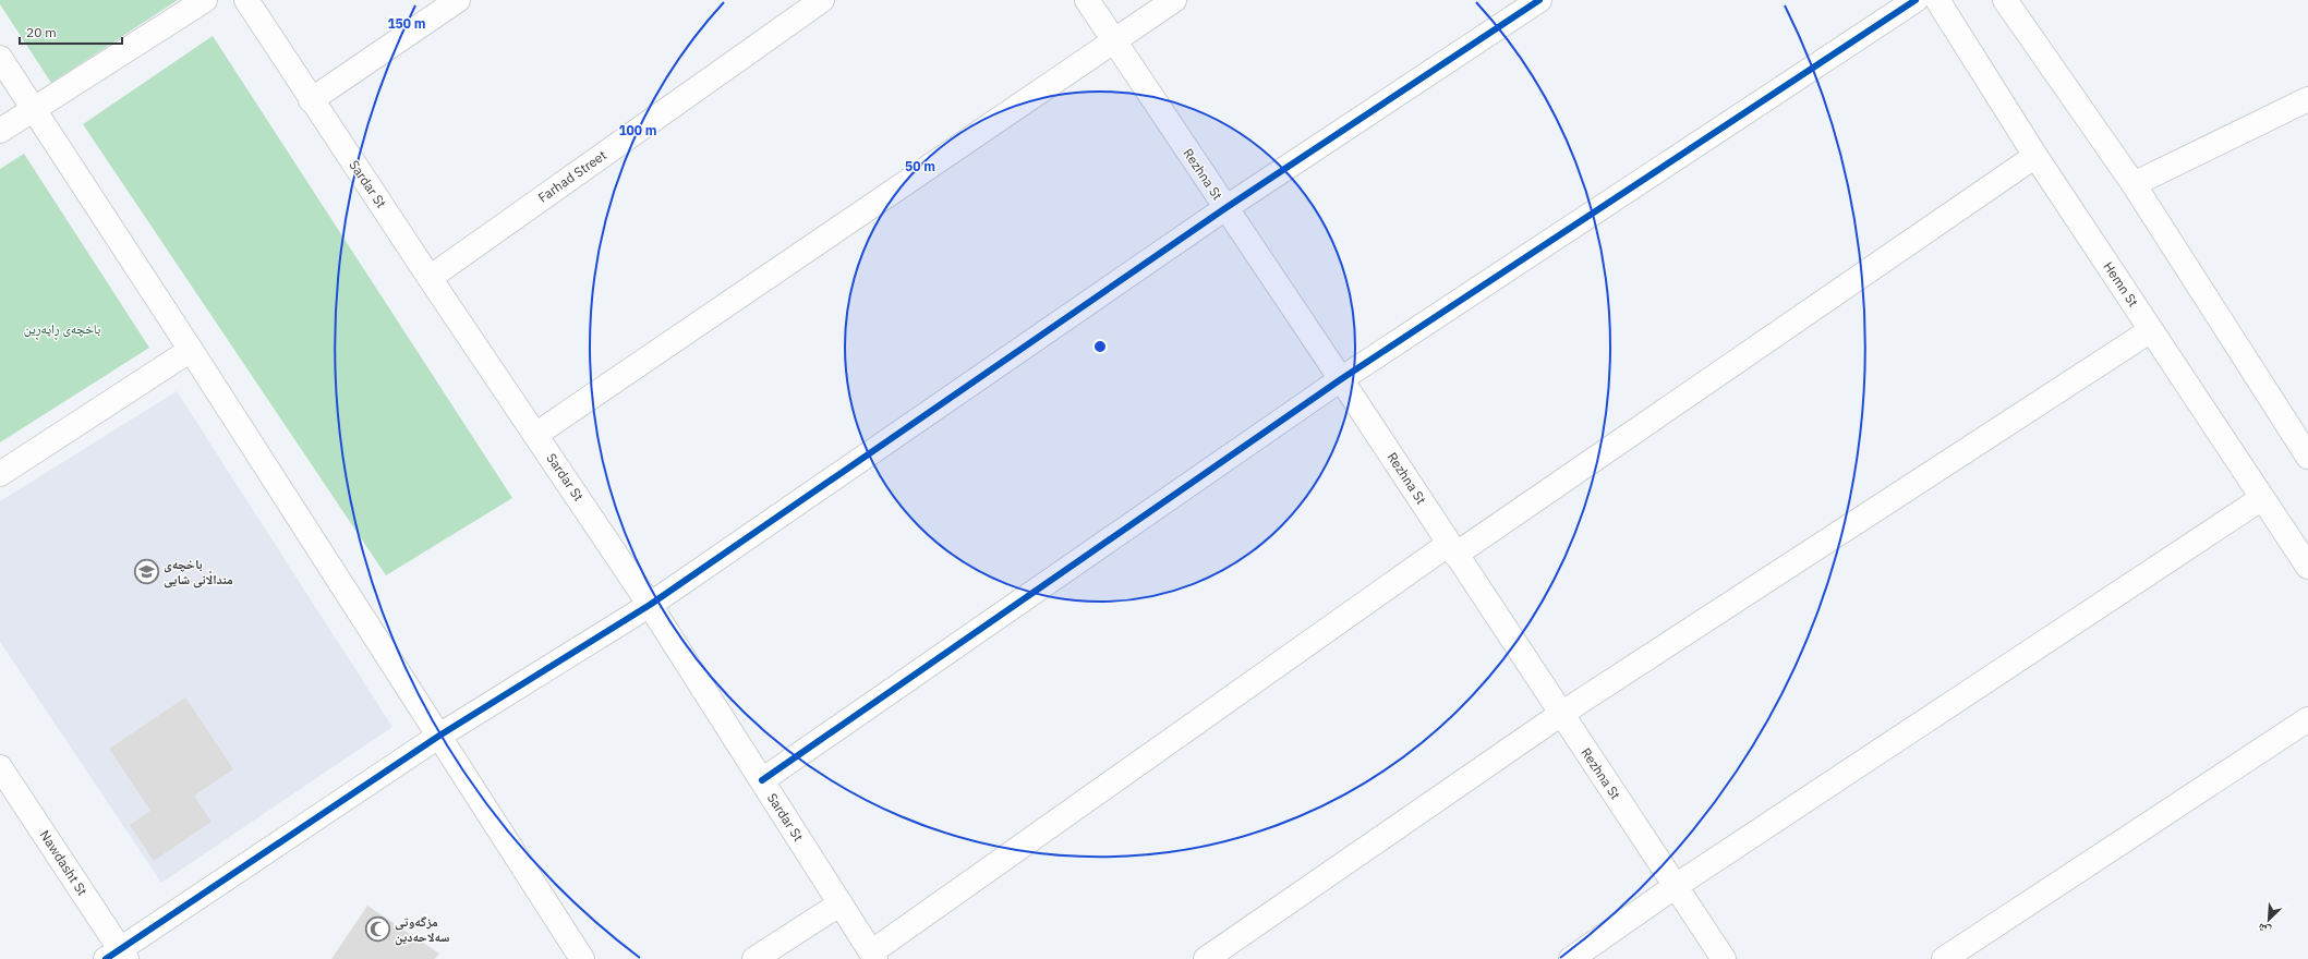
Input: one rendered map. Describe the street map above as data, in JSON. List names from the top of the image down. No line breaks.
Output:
{"streets":{"street":["Rezhna St","Farhad Street","Sardar St","Hemn St","Nawdasht St"]},"crossings":[["Farhad Street","Sardar St"]],"parks":["باخچەی ڕاپەڕین"],"places":{"school or university":["باخچەی منداڵانی شایی"],"mosque":["مزگەوتی سەلاحەدین"]},"scale_bar":"20 m","north":"bottom left","rings":["150 m","100 m","50 m"]}
